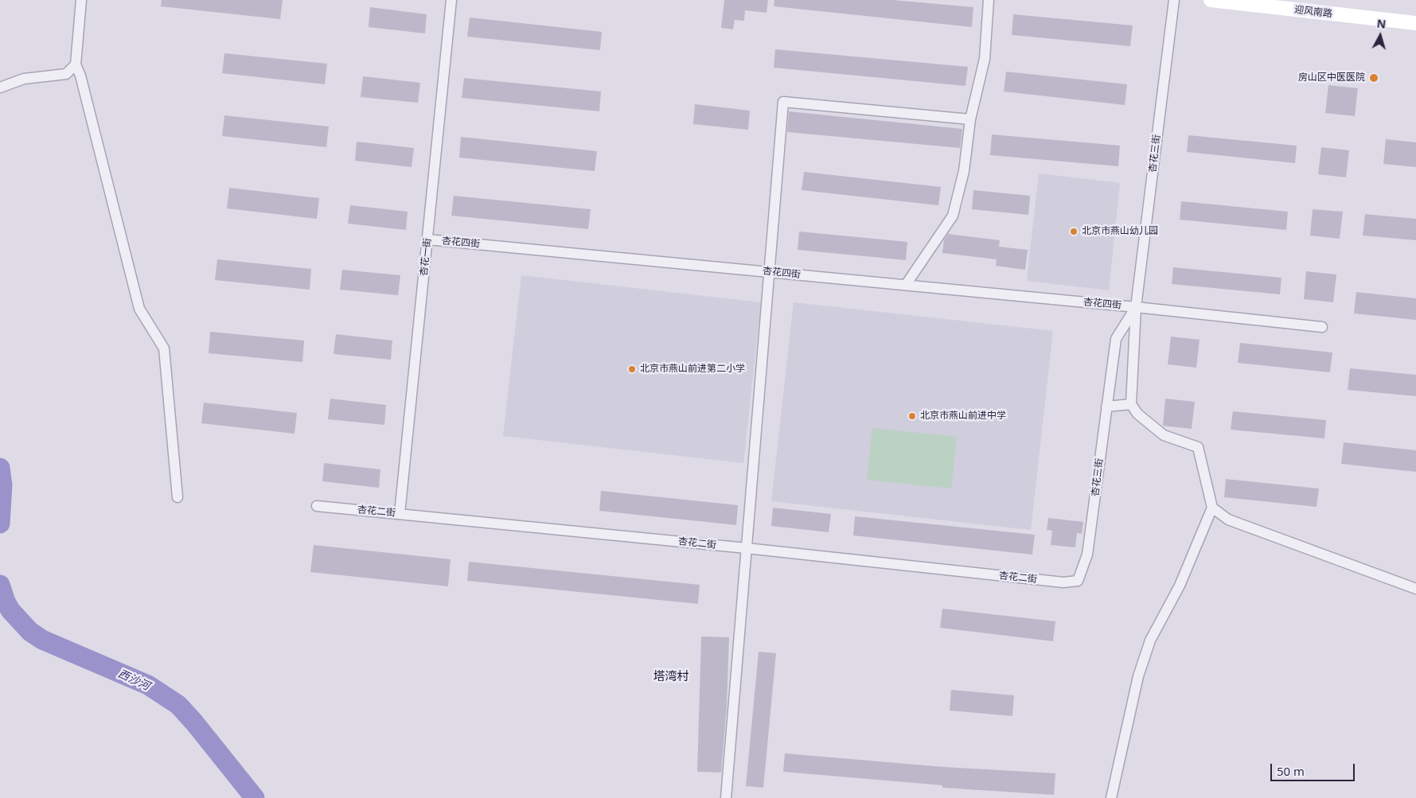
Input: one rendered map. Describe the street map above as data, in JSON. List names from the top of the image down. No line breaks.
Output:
{"streets":{"street":["迎风南路","杏花三街","杏花四街","杏花一街","杏花二街"]},"crossings":[["杏花三街","杏花四街"],["杏花三街","杏花二街"],["杏花四街","杏花一街"],["杏花一街","杏花二街"]],"districts":["塔湾村"],"water":["西沙河"],"places":["房山区中医医院","北京市燕山幼儿园","北京市燕山前进第二小学","北京市燕山前进中学"],"scale_bar":"50 m","north":"top"}
